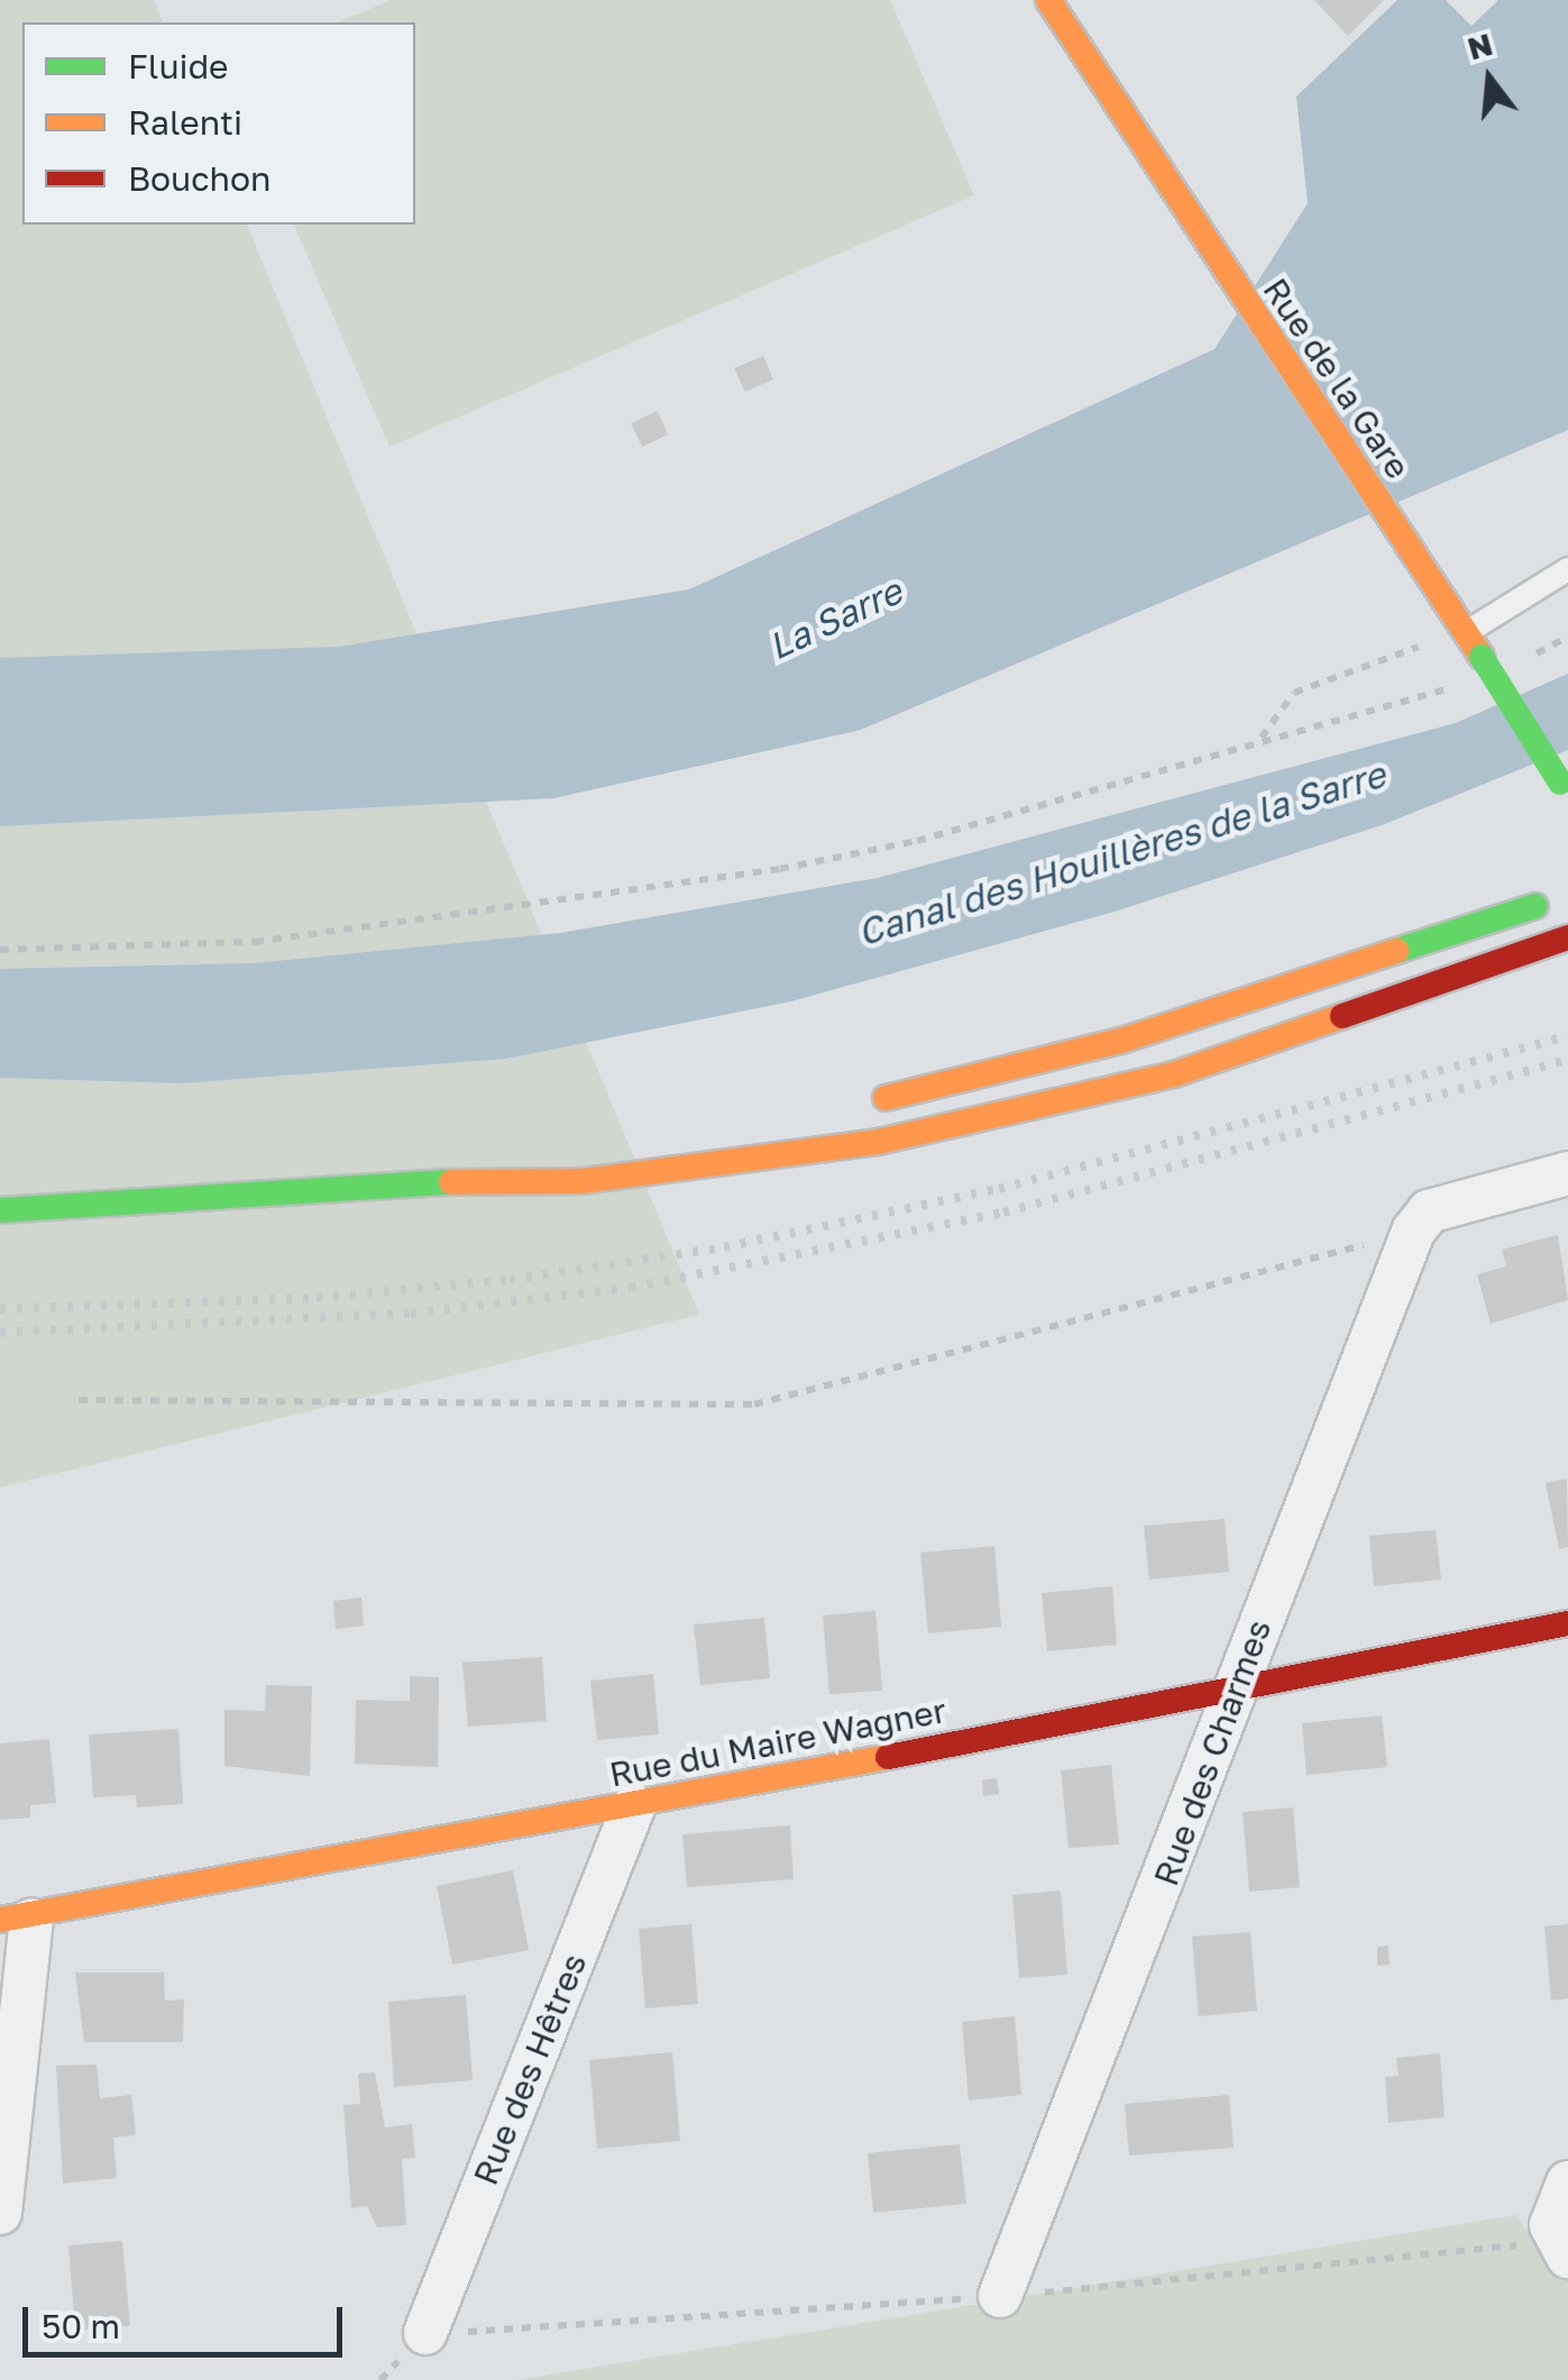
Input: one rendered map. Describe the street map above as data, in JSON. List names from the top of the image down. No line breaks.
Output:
{"streets":{"street":["Rue de la Gare","Rue du Maire Wagner","Rue des Charmes","Rue des Hêtres"]},"crossings":[["Rue du Maire Wagner","Rue des Charmes"],["Rue du Maire Wagner","Rue des Hêtres"]],"water":["La Sarre","Canal des Houillères de la Sarre"],"legend":["Fluide","Ralenti","Bouchon"],"scale_bar":"50 m","north":"top"}
